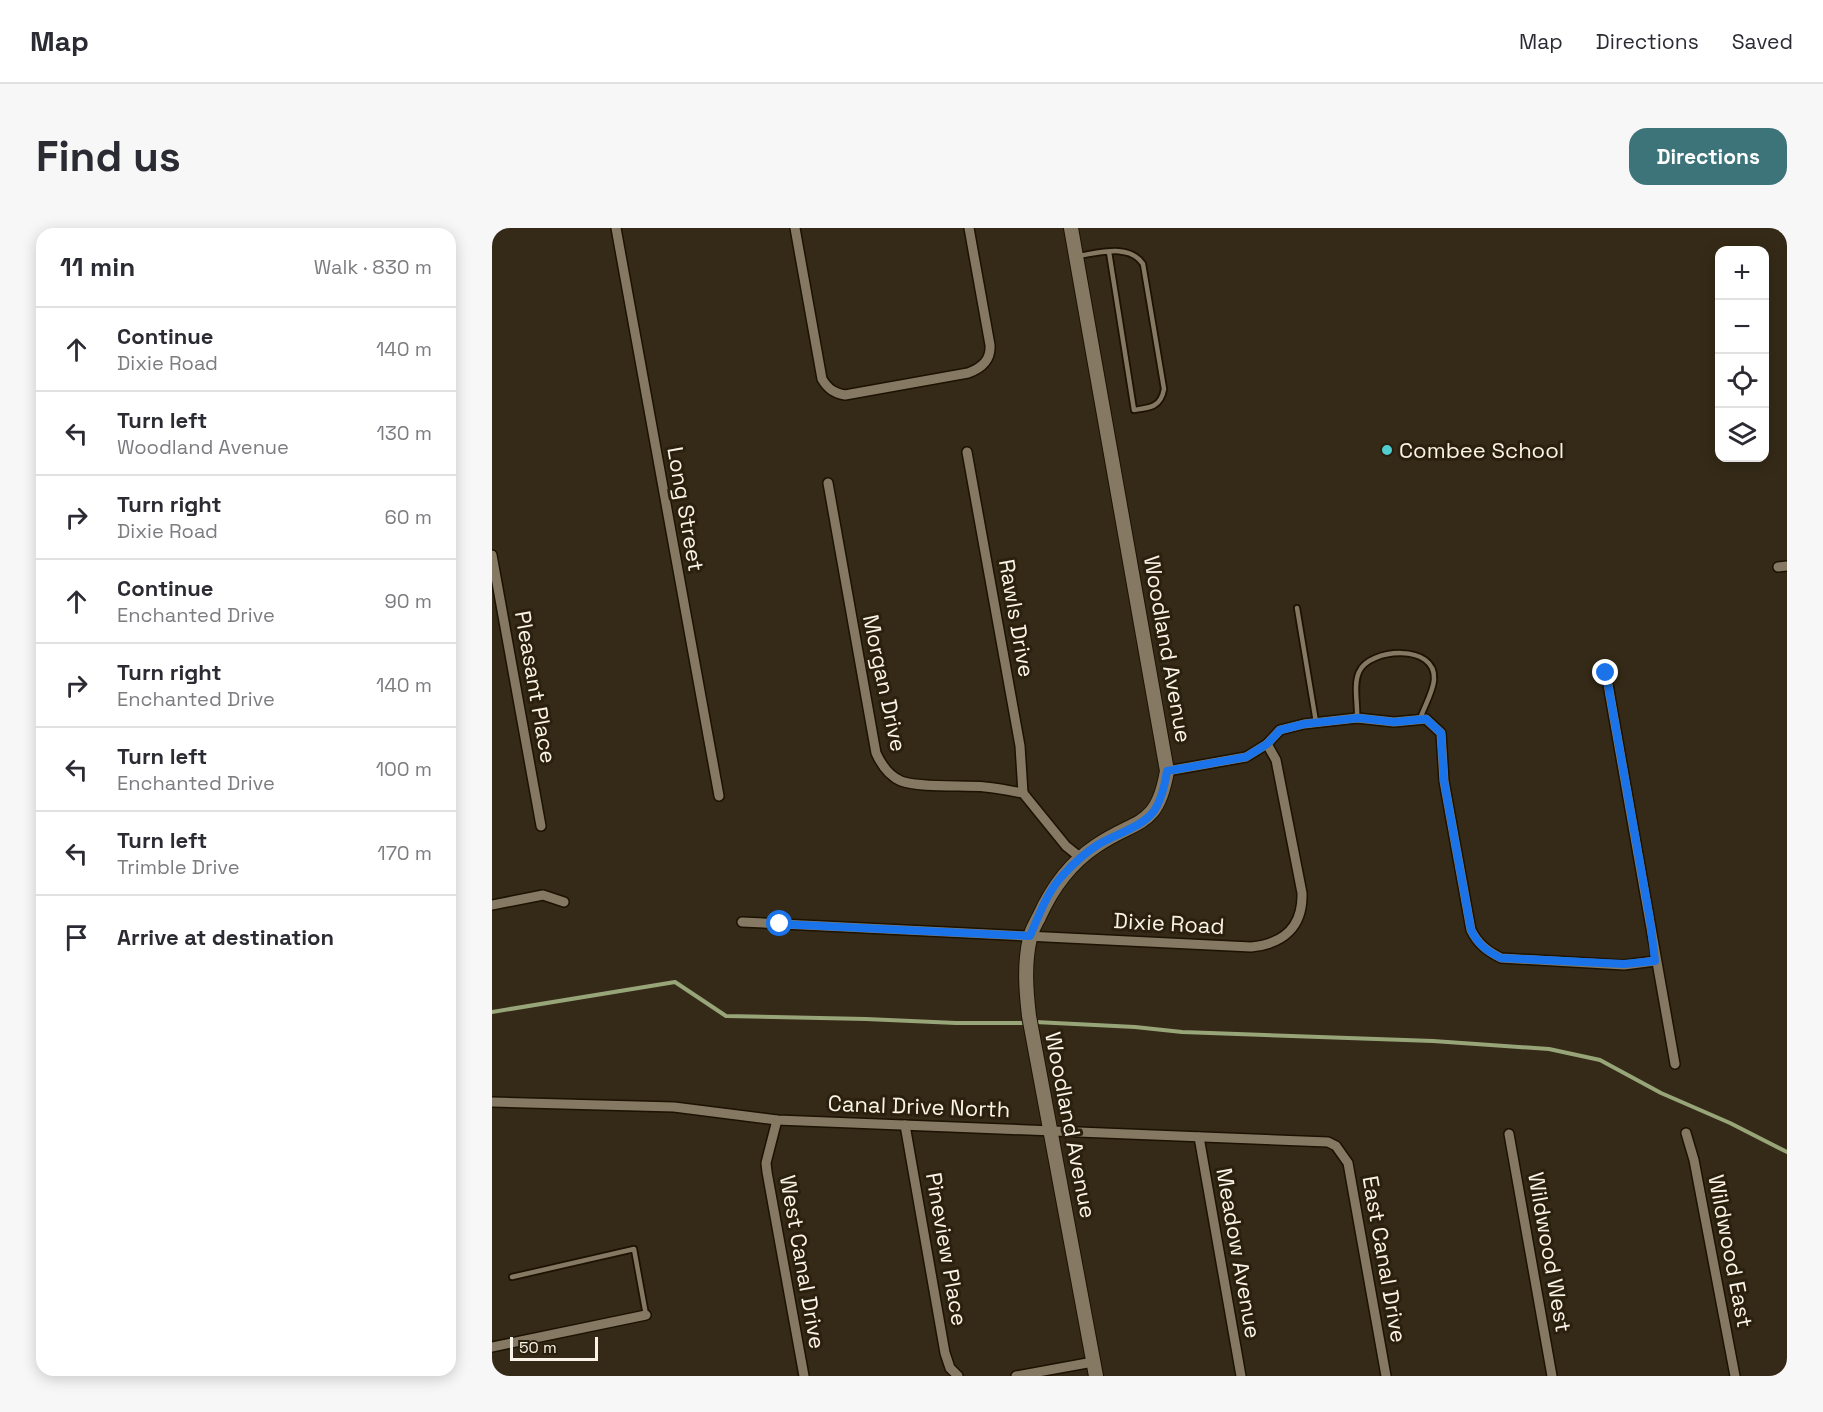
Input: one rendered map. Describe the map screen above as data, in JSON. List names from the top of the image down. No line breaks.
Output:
{"streets":{"street":["Long Street","Rawls Drive","Woodland Avenue","Morgan Drive","Pleasant Place","Dixie Road","Canal Drive North","Pineview Place","Wildwood East","Wildwood West","Meadow Avenue","East Canal Drive","West Canal Drive"]},"crossings":[["Rawls Drive","Morgan Drive"],["Woodland Avenue","Dixie Road"],["Woodland Avenue","Canal Drive North"],["Canal Drive North","Pineview Place"],["Canal Drive North","Meadow Avenue"],["Canal Drive North","East Canal Drive"],["Canal Drive North","West Canal Drive"]],"places":["Combee School"],"scale_bar":"50 m","page":{"header":"Map","nav":["Map","Directions","Saved"],"buttons":"Directions","title":"Find us","heading":["11 min","Walk · 830 m"],"map_buttons":["+","−"],"list":[["Continue","Dixie Road","140 m"],["Turn left","Woodland Avenue","130 m"],["Turn right","Dixie Road","60 m"],["Continue","Enchanted Drive","90 m"],["Turn right","Enchanted Drive","140 m"],["Turn left","Enchanted Drive","100 m"],["Turn left","Trimble Drive","170 m"],"Arrive at destination"],"scale":"50 m"}}
